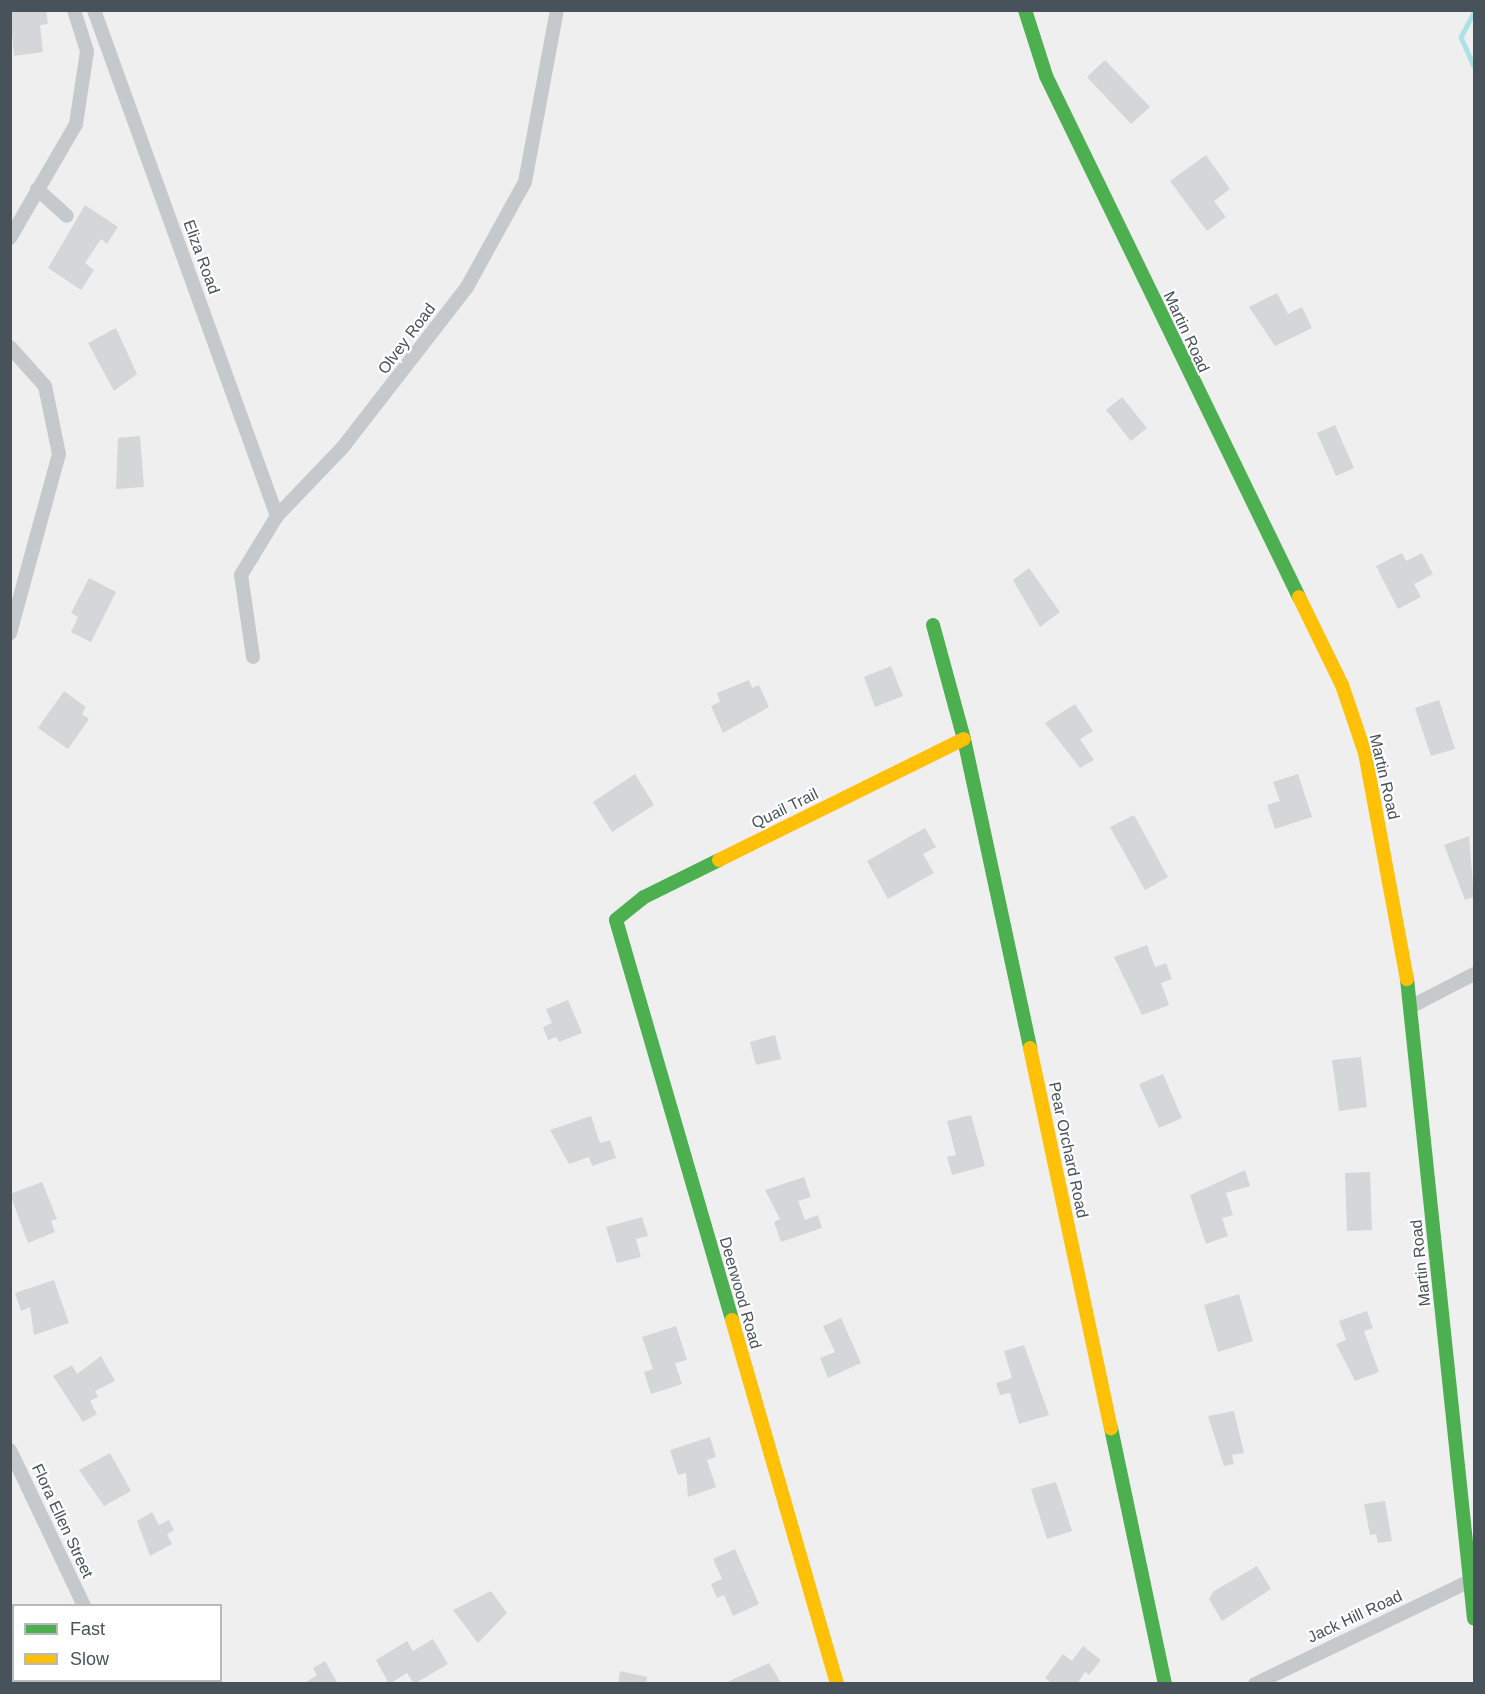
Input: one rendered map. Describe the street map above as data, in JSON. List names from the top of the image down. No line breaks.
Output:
{"streets":{"street":["Eliza Road","Martin Road","Olvey Road","Quail Trail","Pear Orchard Road","Deerwood Road","Flora Ellen Street","Jack Hill Road"]},"crossings":[["Eliza Road","Olvey Road"],["Martin Road","Jack Hill Road"],["Quail Trail","Pear Orchard Road"],["Quail Trail","Deerwood Road"]],"legend":["Fast","Slow"]}
